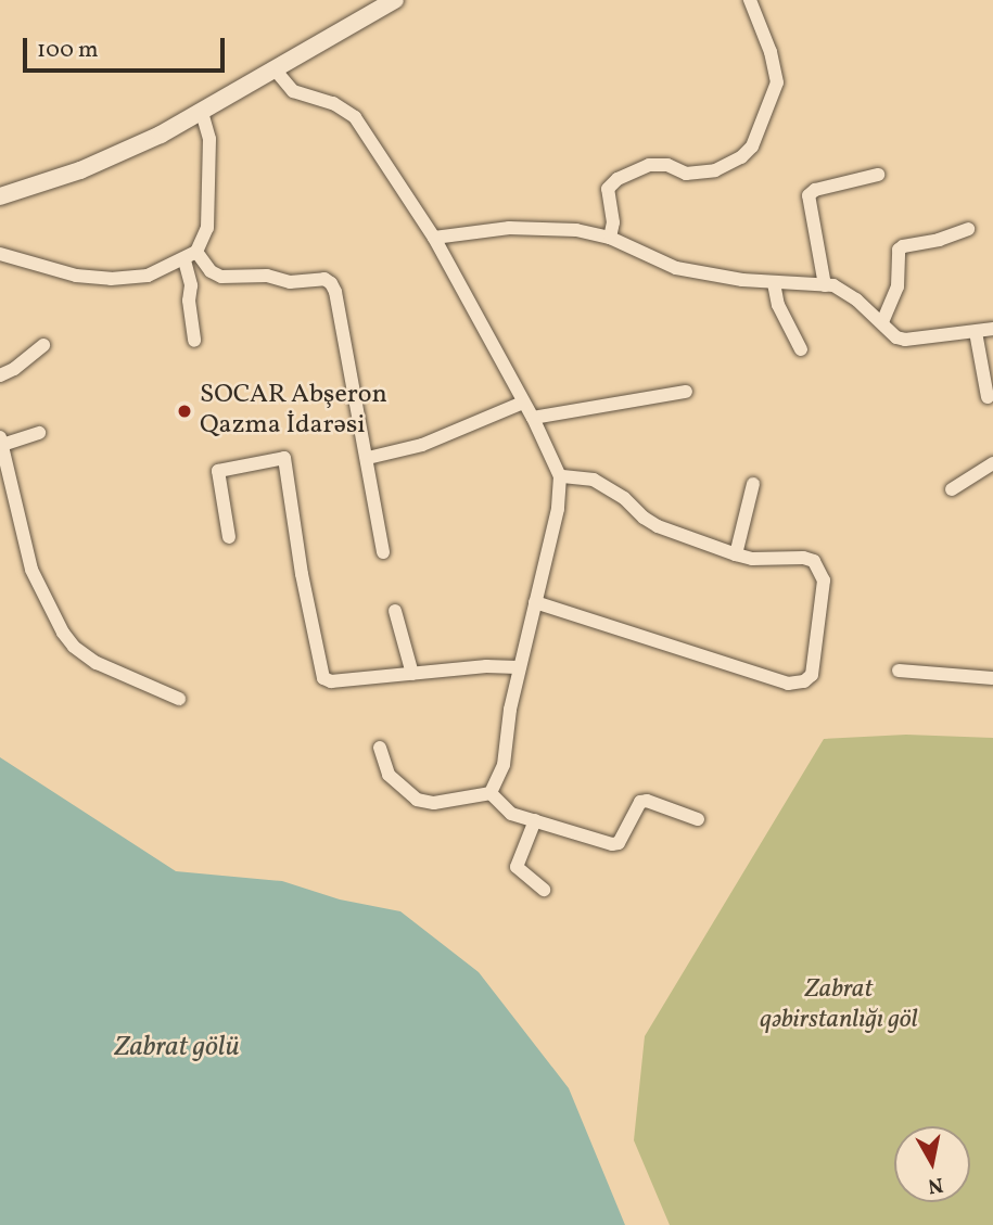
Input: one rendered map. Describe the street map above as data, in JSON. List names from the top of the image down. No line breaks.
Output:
{"water":["Zabrat gölü"],"parks":["Zabrat qəbirstanlığı göl"],"places":["SOCAR Abşeron Qazma İdarəsi"],"scale_bar":"100 m","north":"bottom"}
